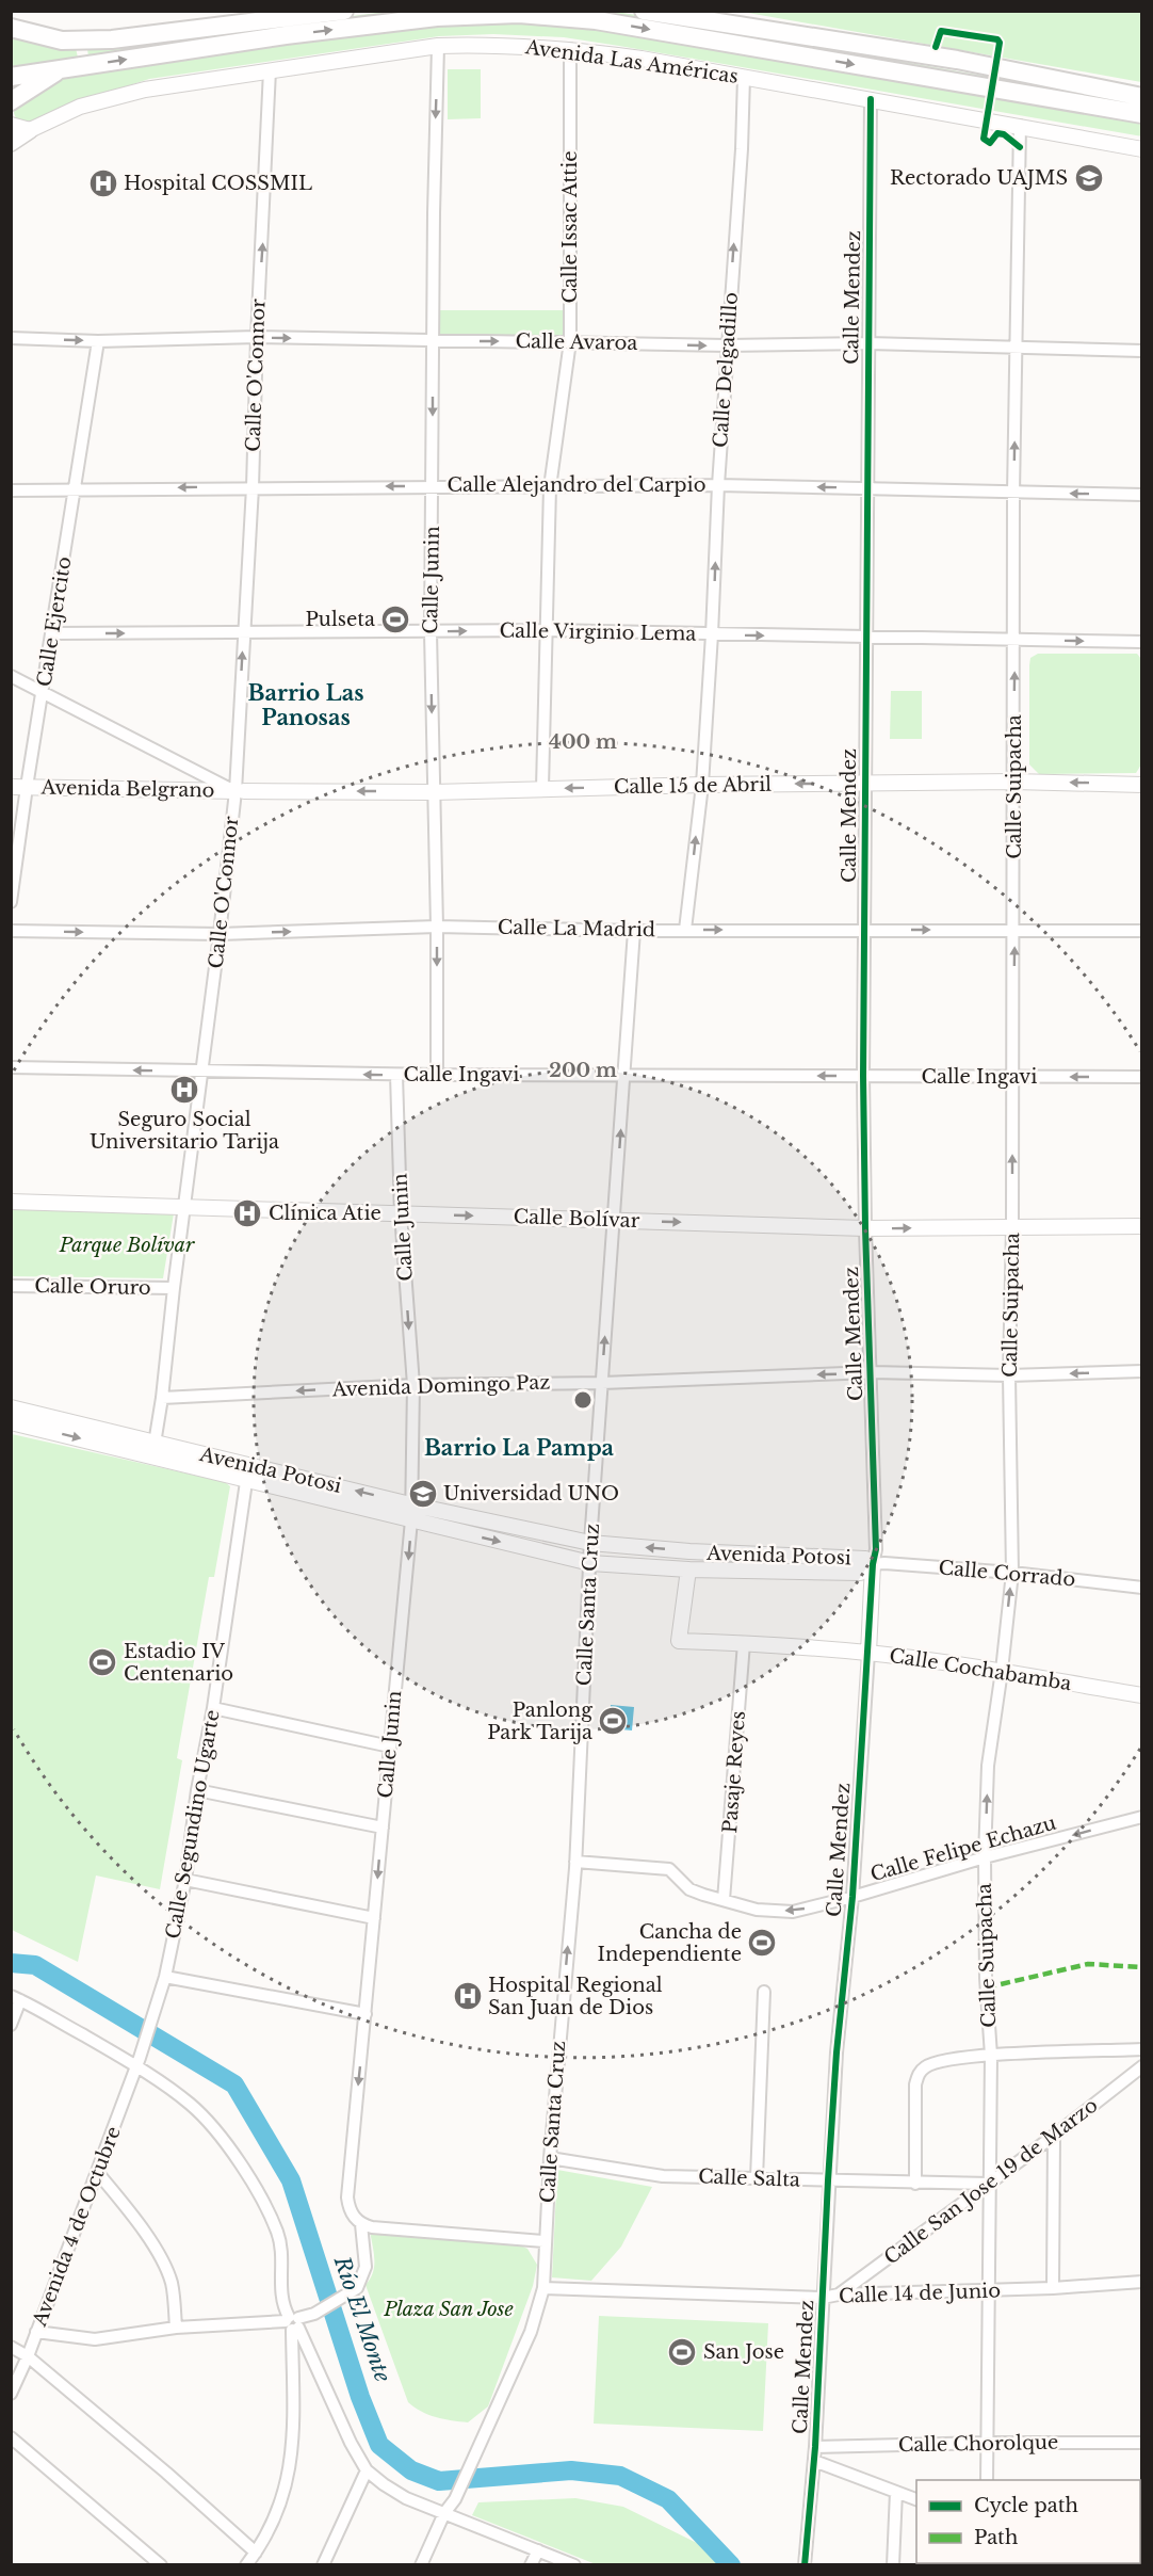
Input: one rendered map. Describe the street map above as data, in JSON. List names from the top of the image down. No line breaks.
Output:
{"streets":{"main road":["Avenida Las Américas"],"street":["Calle Issac Attie","Calle Mendez","Calle Avaroa","Calle Delgadillo","Calle O'Connor","Calle Alejandro del Carpio","Calle Junin","Calle Ejercito","Calle Virginio Lema","Calle 15 de Abril","Calle Suipacha","Avenida Belgrano","Calle La Madrid","Calle Ingavi","Calle Bolívar","Calle Oruro","Avenida Domingo Paz","Avenida Potosi","Calle Corrado","Calle Santa Cruz","Calle Cochabamba","Pasaje Reyes","Calle Segundino Ugarte","Calle Felipe Echazu","Calle Salta","Calle San Jose 19 de Marzo","Avenida 4 de Octubre","Calle 14 de Junio","Calle Chorolque"]},"crossings":[["Avenida Las Américas","Calle Issac Attie"],["Avenida Las Américas","Calle Mendez"],["Avenida Las Américas","Calle Delgadillo"],["Avenida Las Américas","Calle O'Connor"],["Avenida Las Américas","Calle Junin"],["Avenida Las Américas","Calle Suipacha"],["Calle Issac Attie","Calle Avaroa"],["Calle Issac Attie","Calle Alejandro del Carpio"],["Calle Issac Attie","Calle Virginio Lema"],["Calle Issac Attie","Calle 15 de Abril"],["Calle Mendez","Calle Avaroa"],["Calle Mendez","Calle Alejandro del Carpio"],["Calle Mendez","Calle Virginio Lema"],["Calle Mendez","Calle 15 de Abril"],["Calle Mendez","Calle La Madrid"],["Calle Mendez","Calle Ingavi"],["Calle Mendez","Calle Bolívar"],["Calle Mendez","Avenida Domingo Paz"],["Calle Mendez","Avenida Potosi"],["Calle Mendez","Calle Corrado"],["Calle Mendez","Calle Cochabamba"],["Calle Mendez","Calle Felipe Echazu"],["Calle Mendez","Calle Salta"],["Calle Mendez","Calle 14 de Junio"],["Calle Mendez","Calle Chorolque"],["Calle Avaroa","Calle Delgadillo"],["Calle Avaroa","Calle O'Connor"],["Calle Avaroa","Calle Junin"],["Calle Avaroa","Calle Ejercito"],["Calle Avaroa","Calle Suipacha"],["Calle Delgadillo","Calle Alejandro del Carpio"],["Calle Delgadillo","Calle Virginio Lema"],["Calle Delgadillo","Calle 15 de Abril"],["Calle Delgadillo","Calle La Madrid"],["Calle O'Connor","Calle Alejandro del Carpio"],["Calle O'Connor","Calle Virginio Lema"],["Calle O'Connor","Calle 15 de Abril"],["Calle O'Connor","Avenida Belgrano"],["Calle O'Connor","Calle La Madrid"],["Calle O'Connor","Calle Ingavi"],["Calle O'Connor","Calle Bolívar"],["Calle O'Connor","Calle Oruro"],["Calle O'Connor","Avenida Domingo Paz"],["Calle O'Connor","Avenida Potosi"],["Calle Alejandro del Carpio","Calle Junin"],["Calle Alejandro del Carpio","Calle Ejercito"],["Calle Alejandro del Carpio","Calle Suipacha"],["Calle Junin","Calle Virginio Lema"],["Calle Junin","Calle 15 de Abril"],["Calle Junin","Calle La Madrid"],["Calle Junin","Calle Ingavi"],["Calle Junin","Calle Bolívar"],["Calle Junin","Avenida Domingo Paz"],["Calle Junin","Avenida Potosi"],["Calle Ejercito","Calle Virginio Lema"],["Calle Ejercito","Avenida Belgrano"],["Calle Virginio Lema","Calle Suipacha"],["Calle 15 de Abril","Calle Suipacha"],["Calle 15 de Abril","Avenida Belgrano"],["Calle Suipacha","Calle La Madrid"],["Calle Suipacha","Calle Ingavi"],["Calle Suipacha","Calle Bolívar"],["Calle Suipacha","Avenida Domingo Paz"],["Calle Suipacha","Calle Corrado"],["Calle Suipacha","Calle Cochabamba"],["Calle Suipacha","Calle Felipe Echazu"],["Calle Suipacha","Calle Salta"],["Calle Suipacha","Calle San Jose 19 de Marzo"],["Calle Suipacha","Calle 14 de Junio"],["Calle Suipacha","Calle Chorolque"],["Calle La Madrid","Calle Santa Cruz"],["Calle Ingavi","Calle Santa Cruz"],["Calle Bolívar","Calle Santa Cruz"],["Avenida Domingo Paz","Calle Santa Cruz"],["Avenida Potosi","Calle Corrado"],["Avenida Potosi","Calle Santa Cruz"],["Avenida Potosi","Calle Cochabamba"],["Avenida Potosi","Calle Segundino Ugarte"],["Calle Santa Cruz","Calle Felipe Echazu"],["Calle Santa Cruz","Calle Salta"],["Calle Santa Cruz","Calle 14 de Junio"],["Calle Cochabamba","Pasaje Reyes"],["Pasaje Reyes","Calle Felipe Echazu"],["Calle Segundino Ugarte","Avenida 4 de Octubre"],["Calle Salta","Calle San Jose 19 de Marzo"],["Calle San Jose 19 de Marzo","Calle 14 de Junio"]],"one_way":["Calle Avaroa","Calle Delgadillo","Calle Alejandro del Carpio","Calle Junin","Calle Virginio Lema","Calle 15 de Abril","Calle Suipacha","Calle La Madrid","Calle Ingavi","Calle Bolívar","Avenida Domingo Paz","Calle Santa Cruz","Calle Felipe Echazu"],"districts":["Barrio Las Panosas","Barrio La Pampa"],"water":["Río El Monte"],"parks":["Parque Bolívar","Plaza San Jose"],"places":{"school or university":["Rectorado UAJMS","Universidad UNO"],"hospital":["Hospital COSSMIL","Seguro Social Universitario Tarija","Clínica Atie","Hospital Regional San Juan de Dios"],"sports":["Pulseta","Estadio IV Centenario","Panlong Park Tarija","Cancha de Independiente","San Jose"]},"legend":["Cycle path","Path"],"rings":["400 m","200 m"]}
